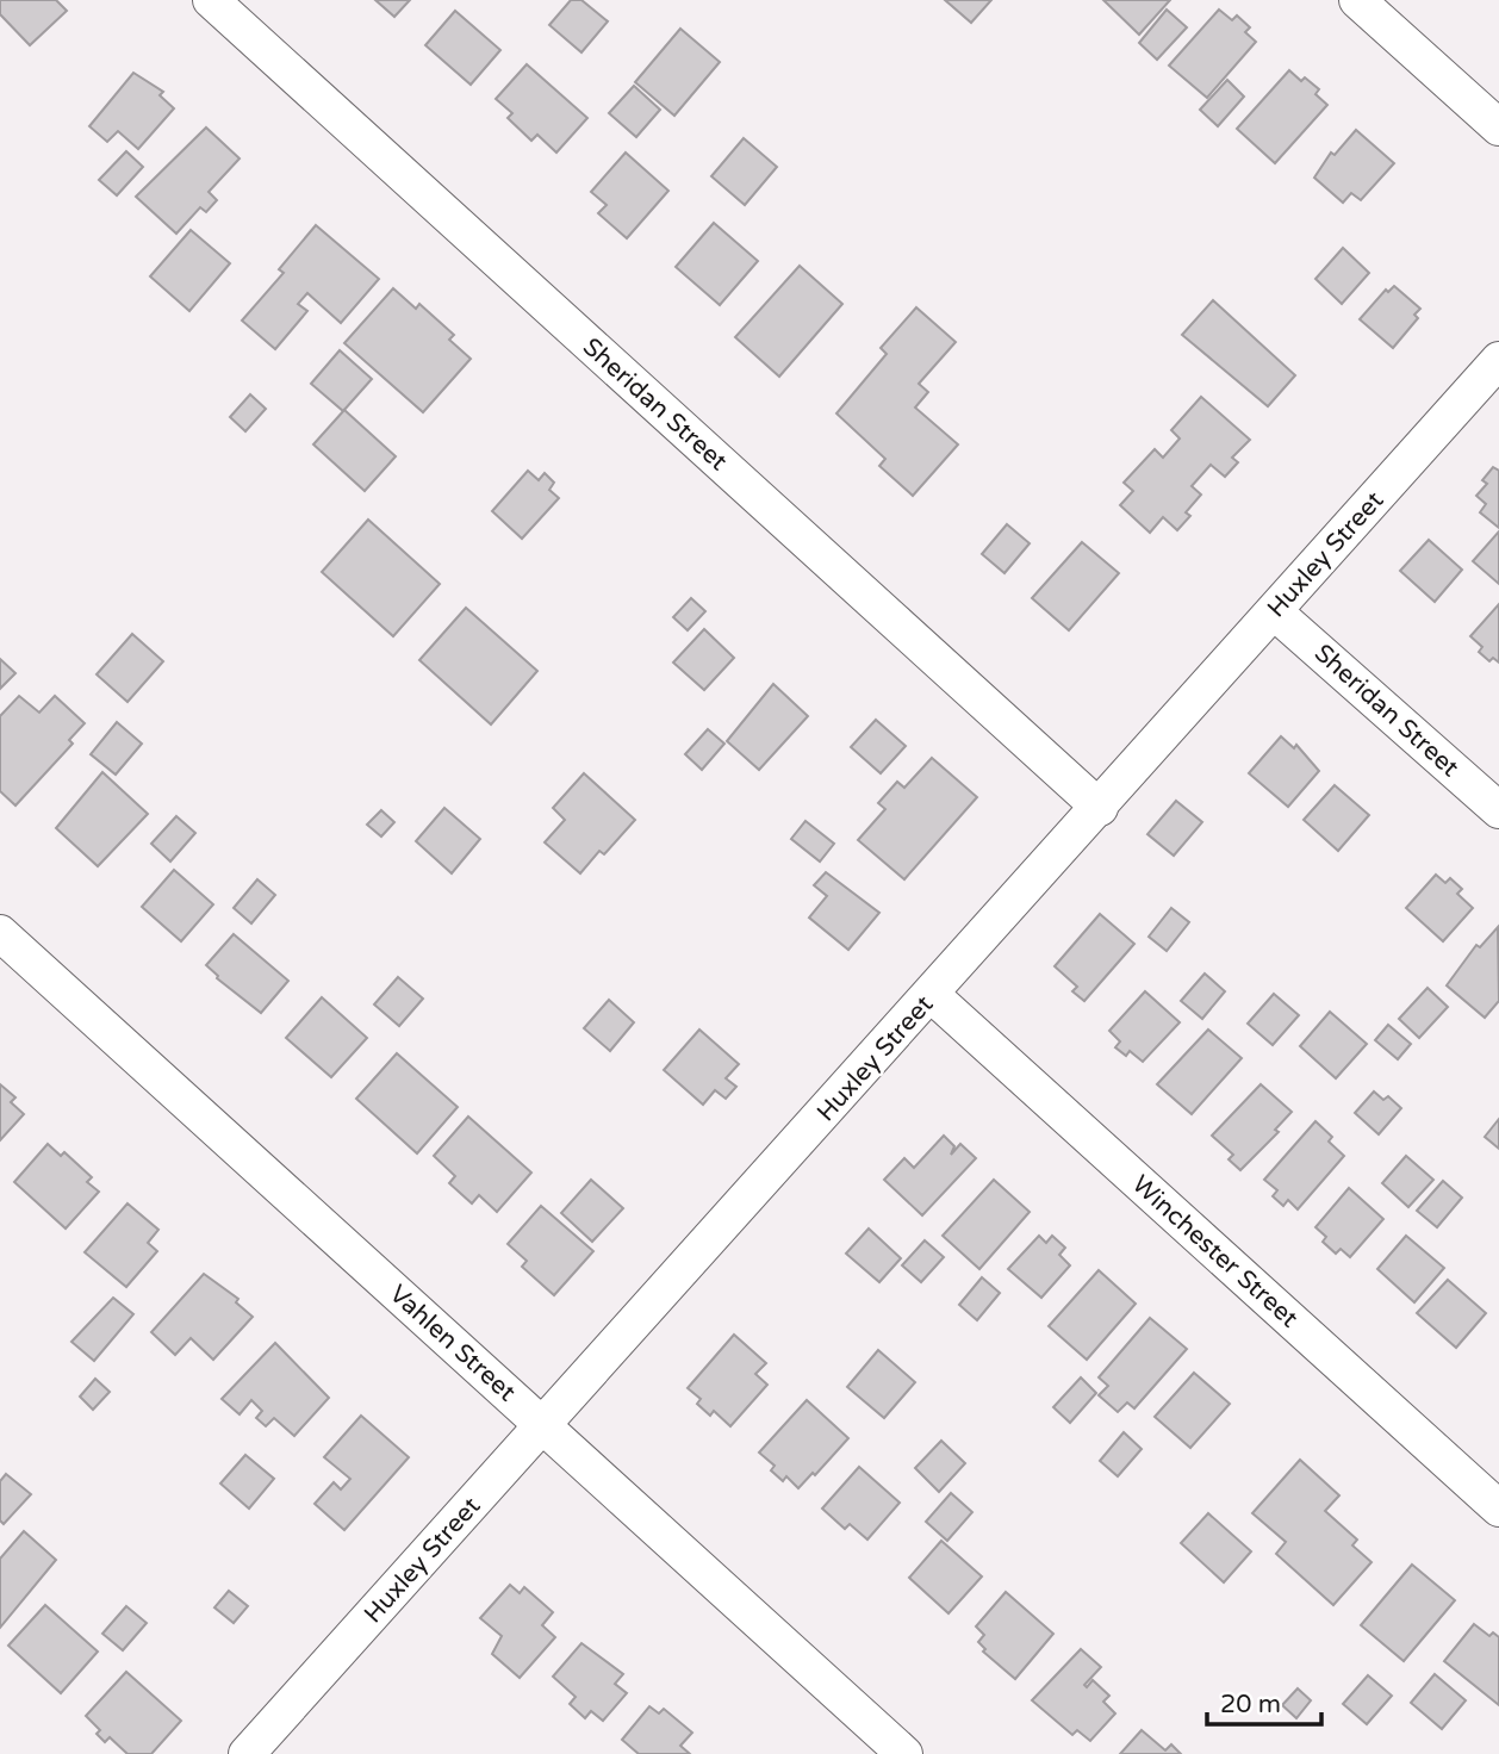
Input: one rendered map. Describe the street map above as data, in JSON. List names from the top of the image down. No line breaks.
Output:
{"streets":{"street":["Sheridan Street","Huxley Street","Winchester Street","Vahlen Street"]},"crossings":[["Sheridan Street","Huxley Street"],["Huxley Street","Winchester Street"],["Huxley Street","Vahlen Street"]],"scale_bar":"20 m"}
